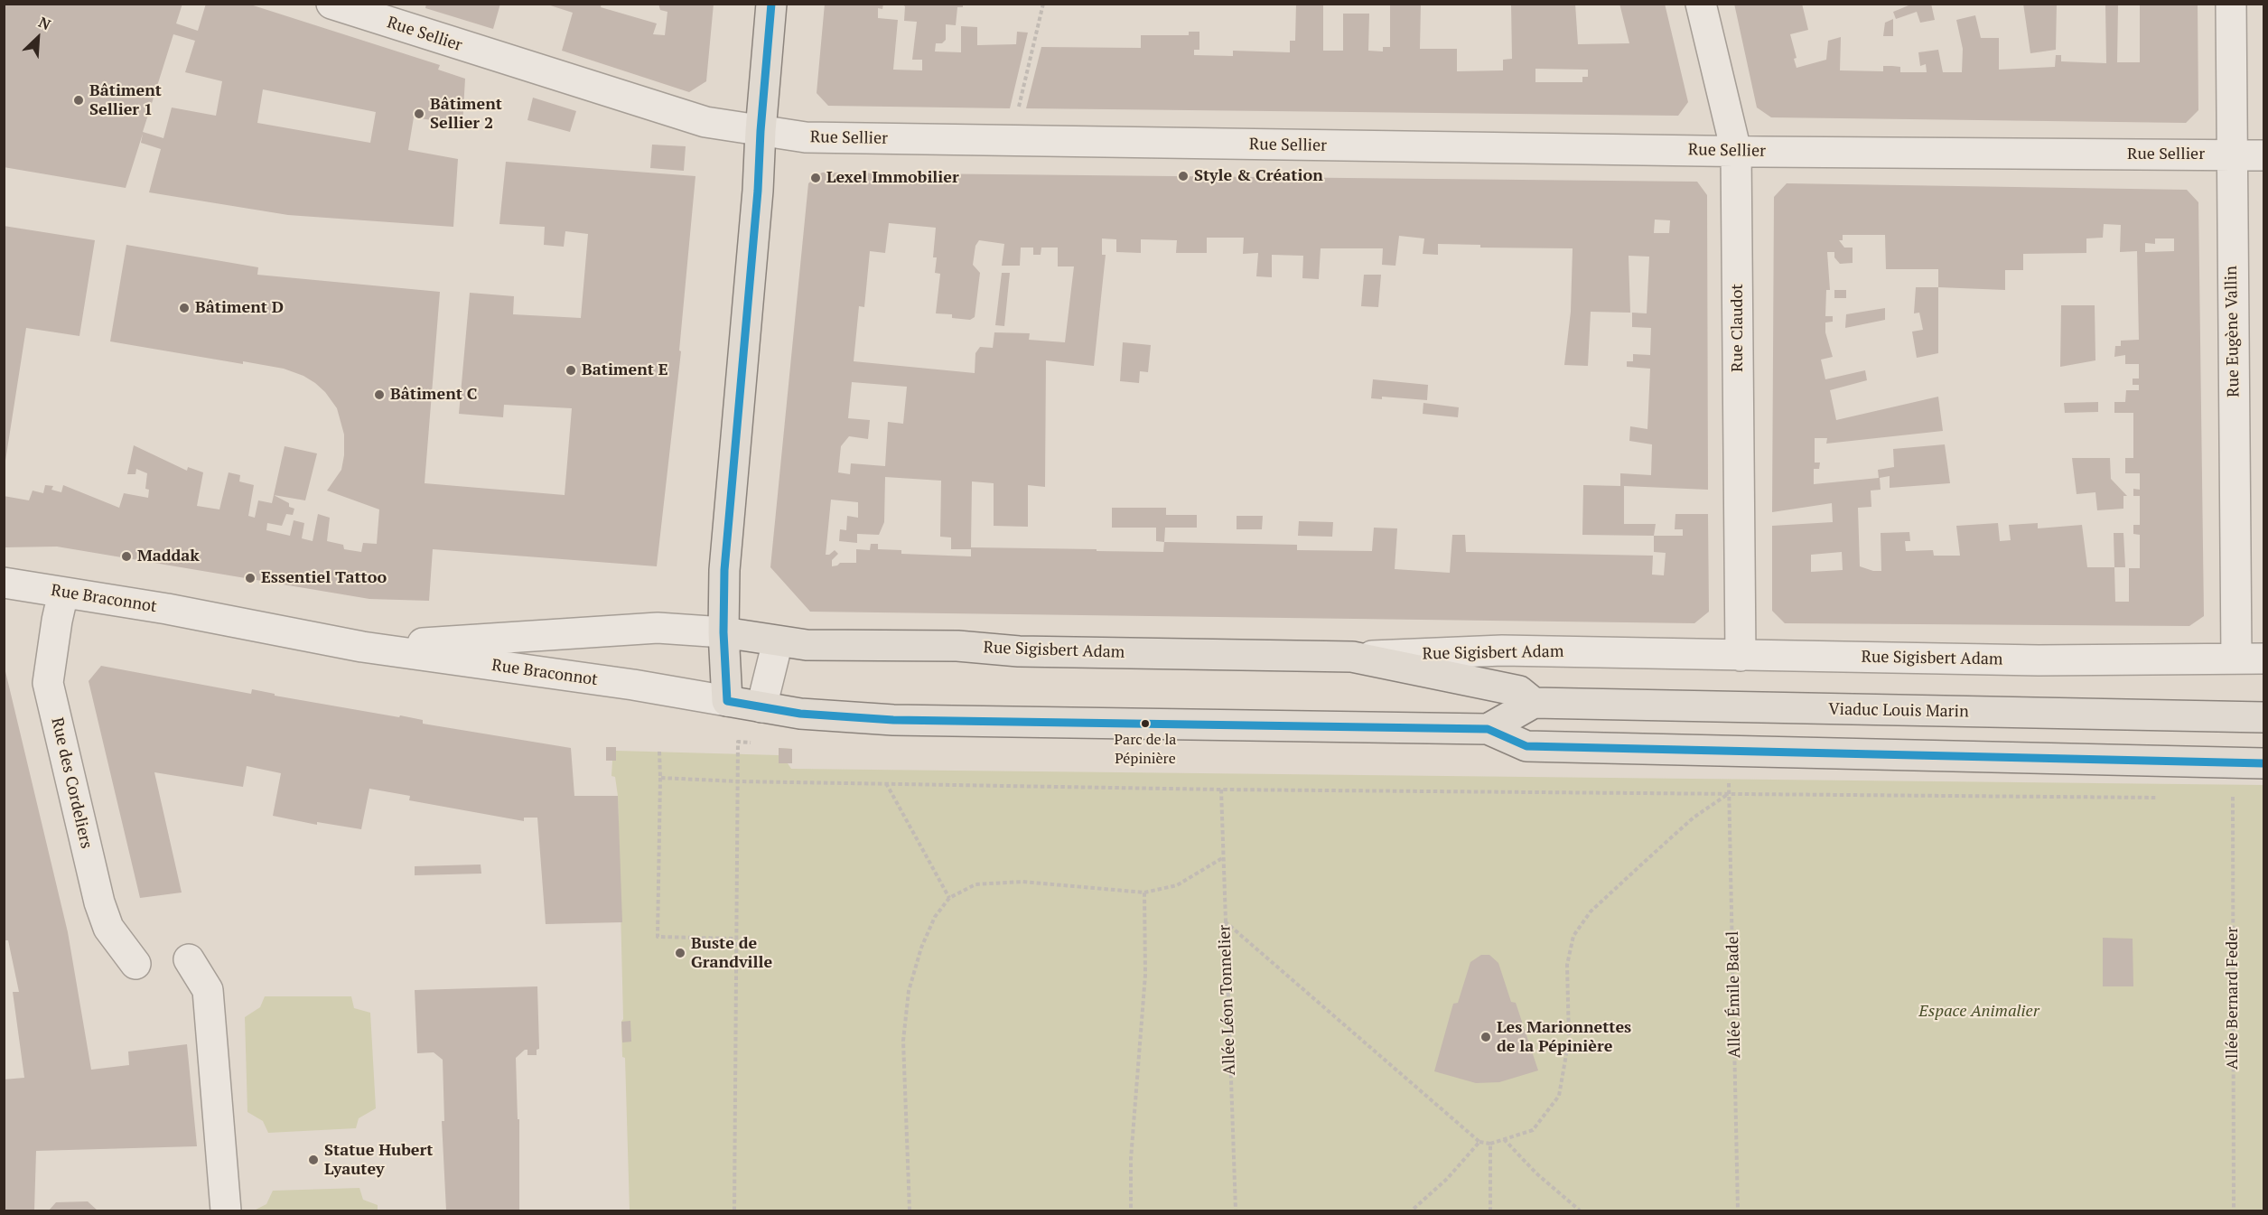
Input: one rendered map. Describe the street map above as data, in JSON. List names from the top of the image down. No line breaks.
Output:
{"streets":{"main road":["Rue Sigisbert Adam","Viaduc Louis Marin"],"street":["Rue Sellier","Rue Claudot","Rue Eugène Vallin","Rue Braconnot","Rue des Cordeliers"],"path":["Allée Émile Badel","Allée Bernard Feder","Allée Léon Tonnelier"]},"crossings":[["Rue Sellier","Rue Claudot"],["Rue Sellier","Rue Eugène Vallin"],["Rue Claudot","Rue Sigisbert Adam"],["Rue Eugène Vallin","Rue Sigisbert Adam"],["Rue Braconnot","Rue Sigisbert Adam"],["Rue Braconnot","Rue des Cordeliers"],["Rue Sigisbert Adam","Viaduc Louis Marin"]],"parks":["Espace Animalier"],"places":["Bâtiment Sellier 1","Bâtiment Sellier 2","Style & Création","Lexel Immobilier","Bâtiment D","Batiment E","Bâtiment C","Maddak","Essentiel Tattoo","Parc de la Pépinière","Buste de Grandville","Les Marionnettes de la Pépinière","Statue Hubert Lyautey"],"north":"top right"}
